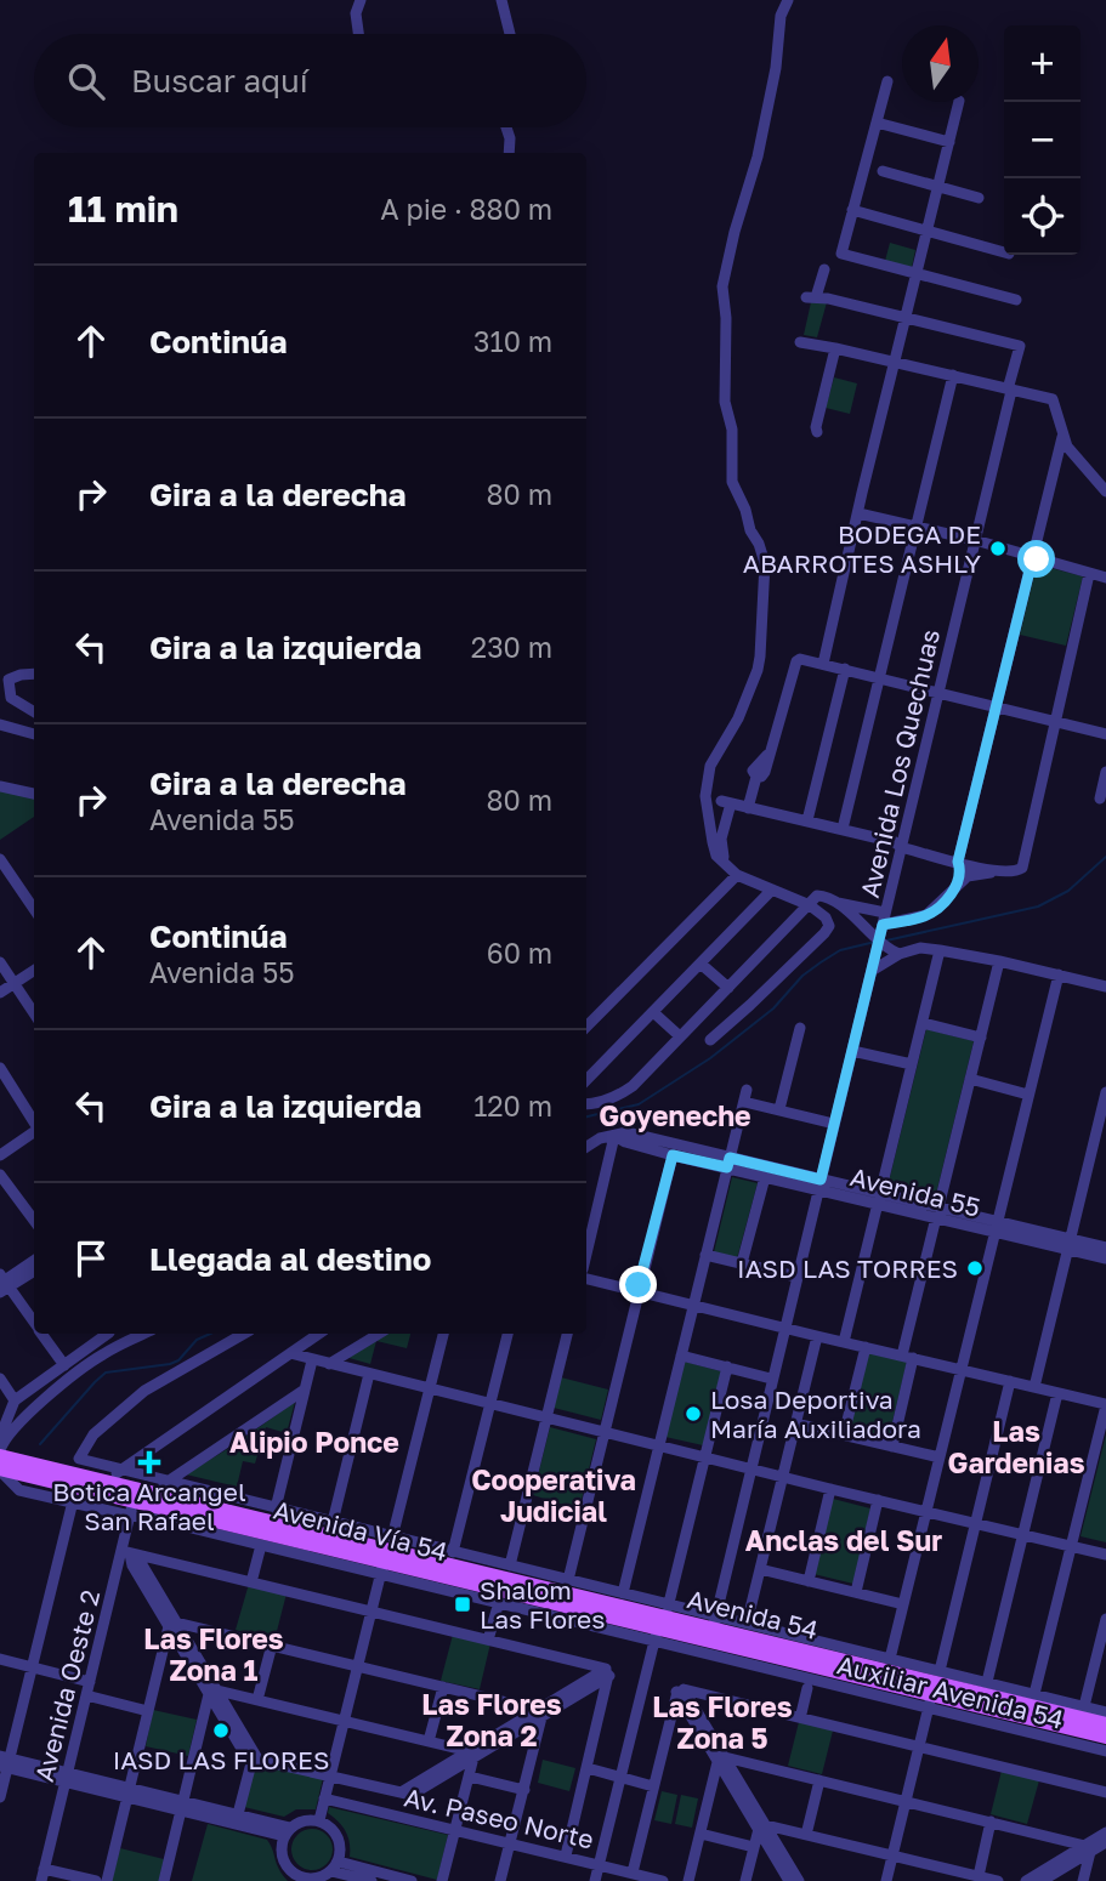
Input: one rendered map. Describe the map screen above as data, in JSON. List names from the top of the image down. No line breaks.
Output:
{"streets":{"main road":["Avenida Vía 54","Avenida 54"],"street":["Avenida Los Quechuas","Avenida 55","Avenida Oeste 2","Auxiliar Avenida 54","Av. Paseo Norte"]},"crossings":[["Avenida Los Quechuas","Avenida 55"],["Avenida Los Quechuas","Avenida 54"],["Avenida Vía 54","Avenida 54"],["Avenida Vía 54","Avenida Oeste 2"],["Avenida Vía 54","Auxiliar Avenida 54"],["Avenida 54","Auxiliar Avenida 54"],["Avenida Oeste 2","Auxiliar Avenida 54"]],"districts":["Goyeneche","Las Gardenias","Alipio Ponce","Cooperativa Judicial","Anclas del Sur","Las Flores Zona 1","Las Flores Zona 2","Las Flores Zona 5"],"places":{"other":["BODEGA DE ABARROTES ASHLY","IASD LAS TORRES","Losa Deportiva María Auxiliadora","IASD LAS FLORES"],"health":["Botica Arcangel San Rafael"],"transit":["Shalom Las Flores"]},"north":"top","page":{"map_buttons":["+","−"],"search":"Buscar aquí","heading":["11 min","A pie · 880 m"],"list":[["Continúa","310 m"],["Gira a la derecha","80 m"],["Gira a la izquierda","230 m"],["Gira a la derecha","Avenida 55","80 m"],["Continúa","Avenida 55","60 m"],["Gira a la izquierda","120 m"],"Llegada al destino"]}}
